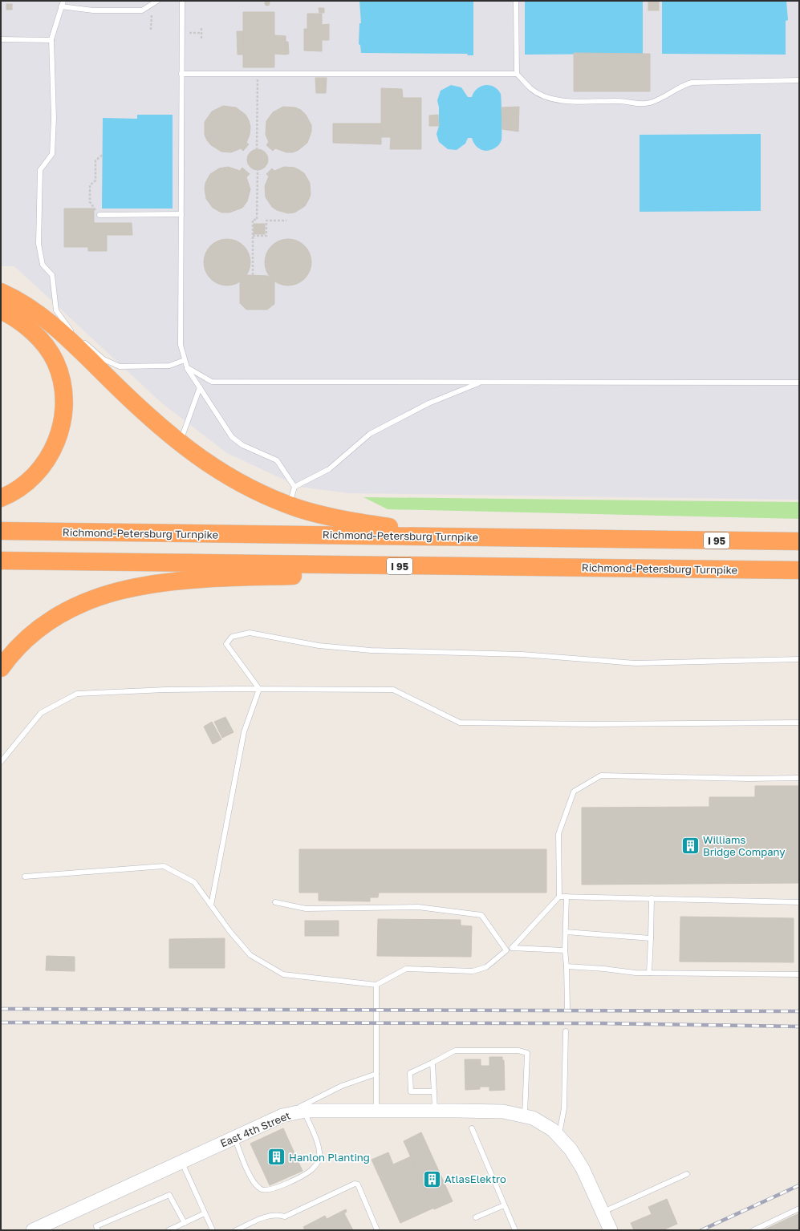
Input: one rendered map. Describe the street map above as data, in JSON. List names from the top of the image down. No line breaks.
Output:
{"streets":{"highway":["Richmond-Petersburg Turnpike","I 95"],"street":["East 4th Street"]},"places":{"building":["Williams Bridge Company","Hanlon Planting","AtlasElektro"]}}
